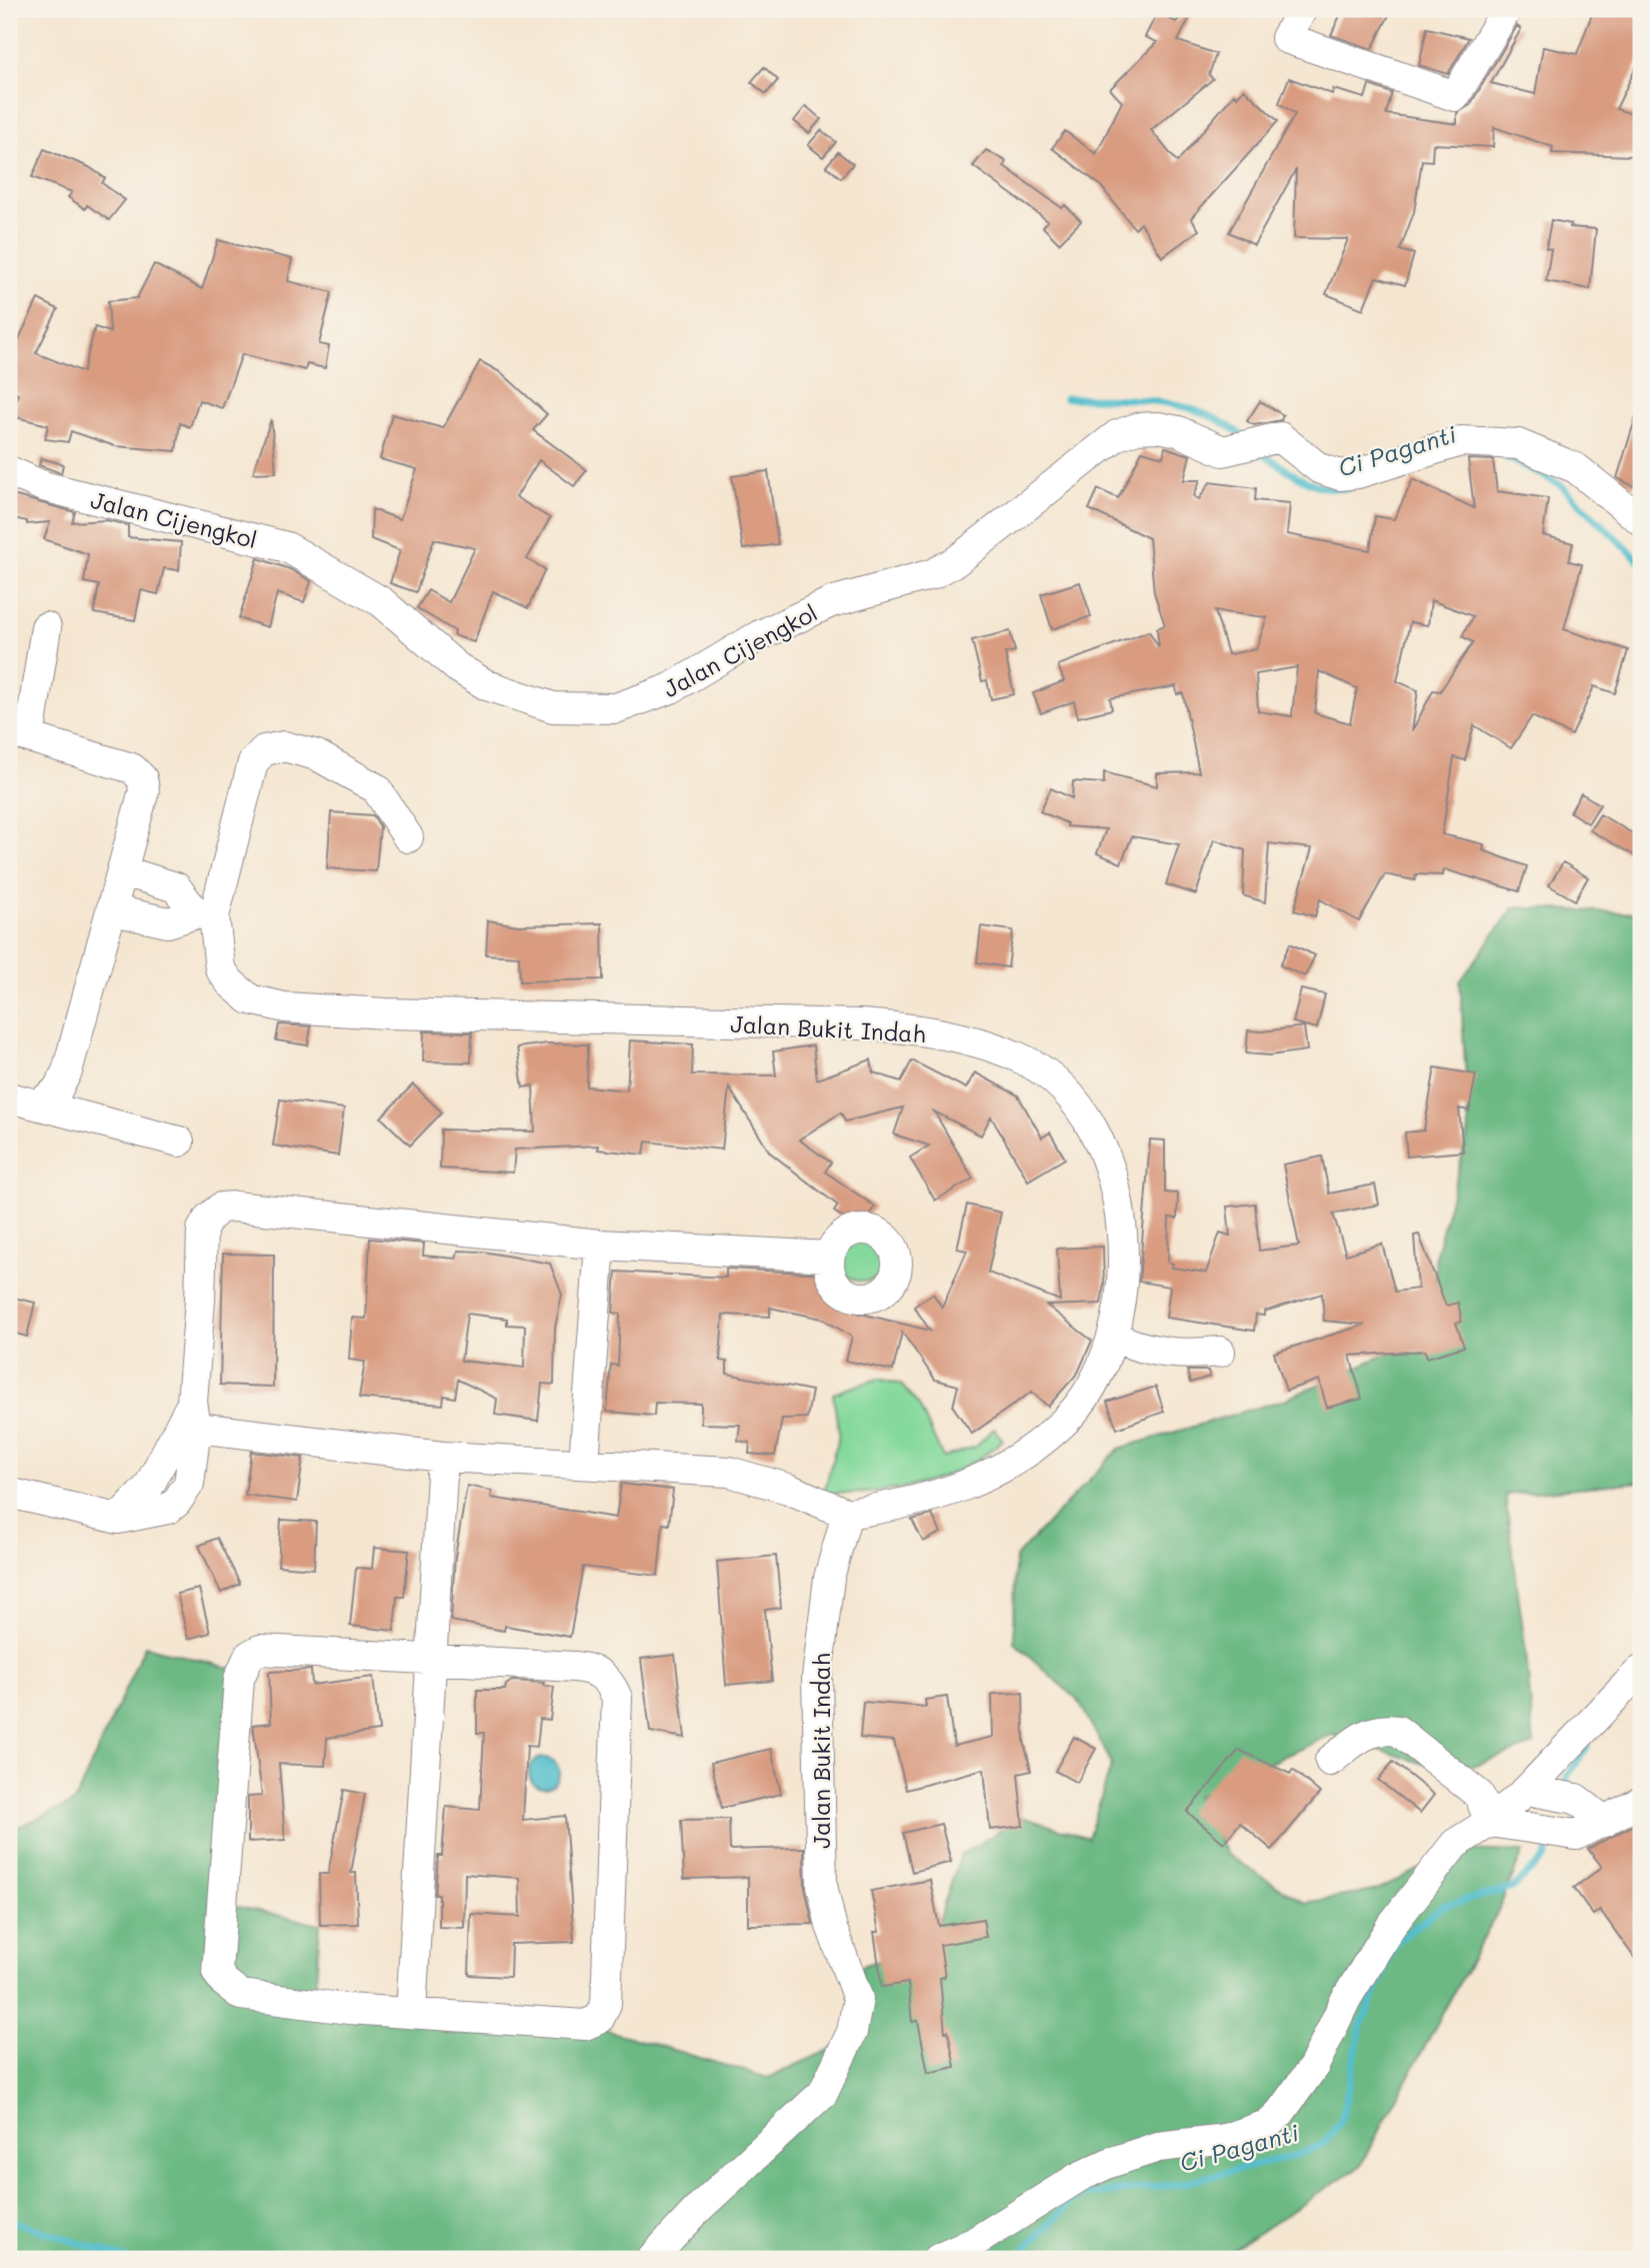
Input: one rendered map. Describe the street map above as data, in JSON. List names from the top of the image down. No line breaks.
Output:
{"streets":{"street":["Jalan Cijengkol","Jalan Bukit Indah"]},"water":["Ci Paganti"]}
